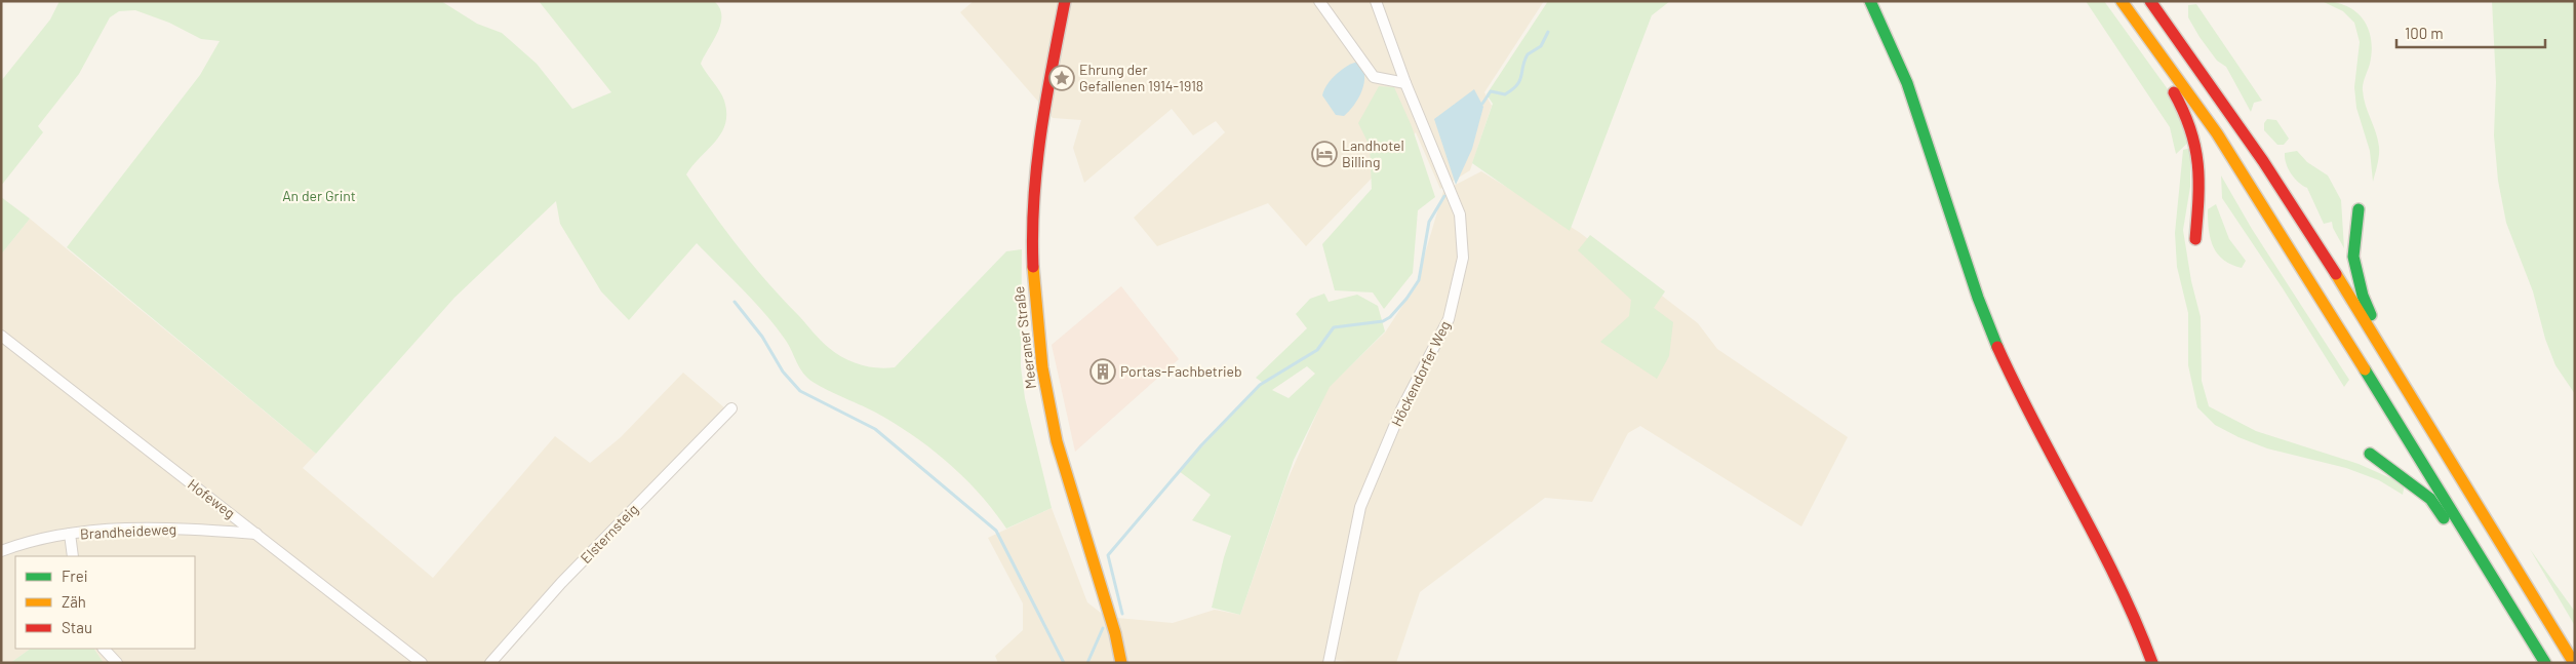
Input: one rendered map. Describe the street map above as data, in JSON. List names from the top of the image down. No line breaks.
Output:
{"streets":{"main road":["Meeraner Straße"],"street":["Höckendorfer Weg","Hofeweg","Brandheideweg","Elsternsteig"]},"crossings":[["Hofeweg","Brandheideweg"]],"parks":["An der Grint"],"places":{"place":["Ehrung der Gefallenen 1914-1918"],"hotel":["Landhotel Billing"],"building":["Portas-Fachbetrieb"]},"legend":["Frei","Zäh","Stau"],"scale_bar":"100 m"}
